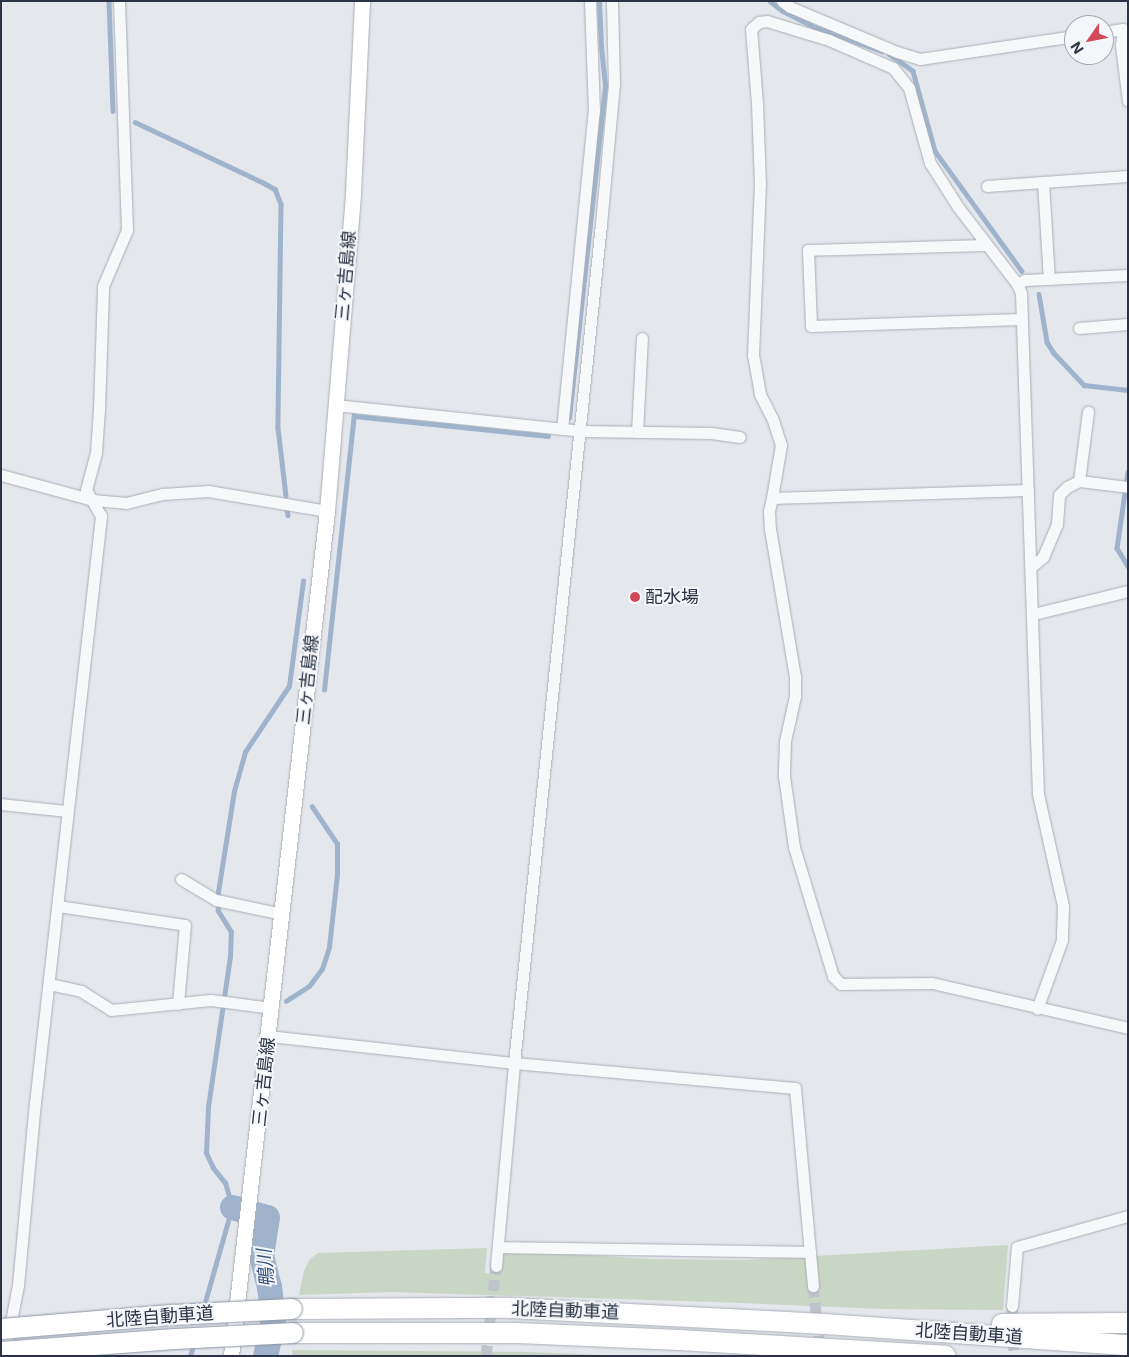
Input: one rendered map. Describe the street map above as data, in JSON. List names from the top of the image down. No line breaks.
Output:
{"streets":{"highway":["北陸自動車道"],"main road":["三ヶ吉島線"]},"water":["鴨川"],"places":["配水場"],"north":"bottom left"}
